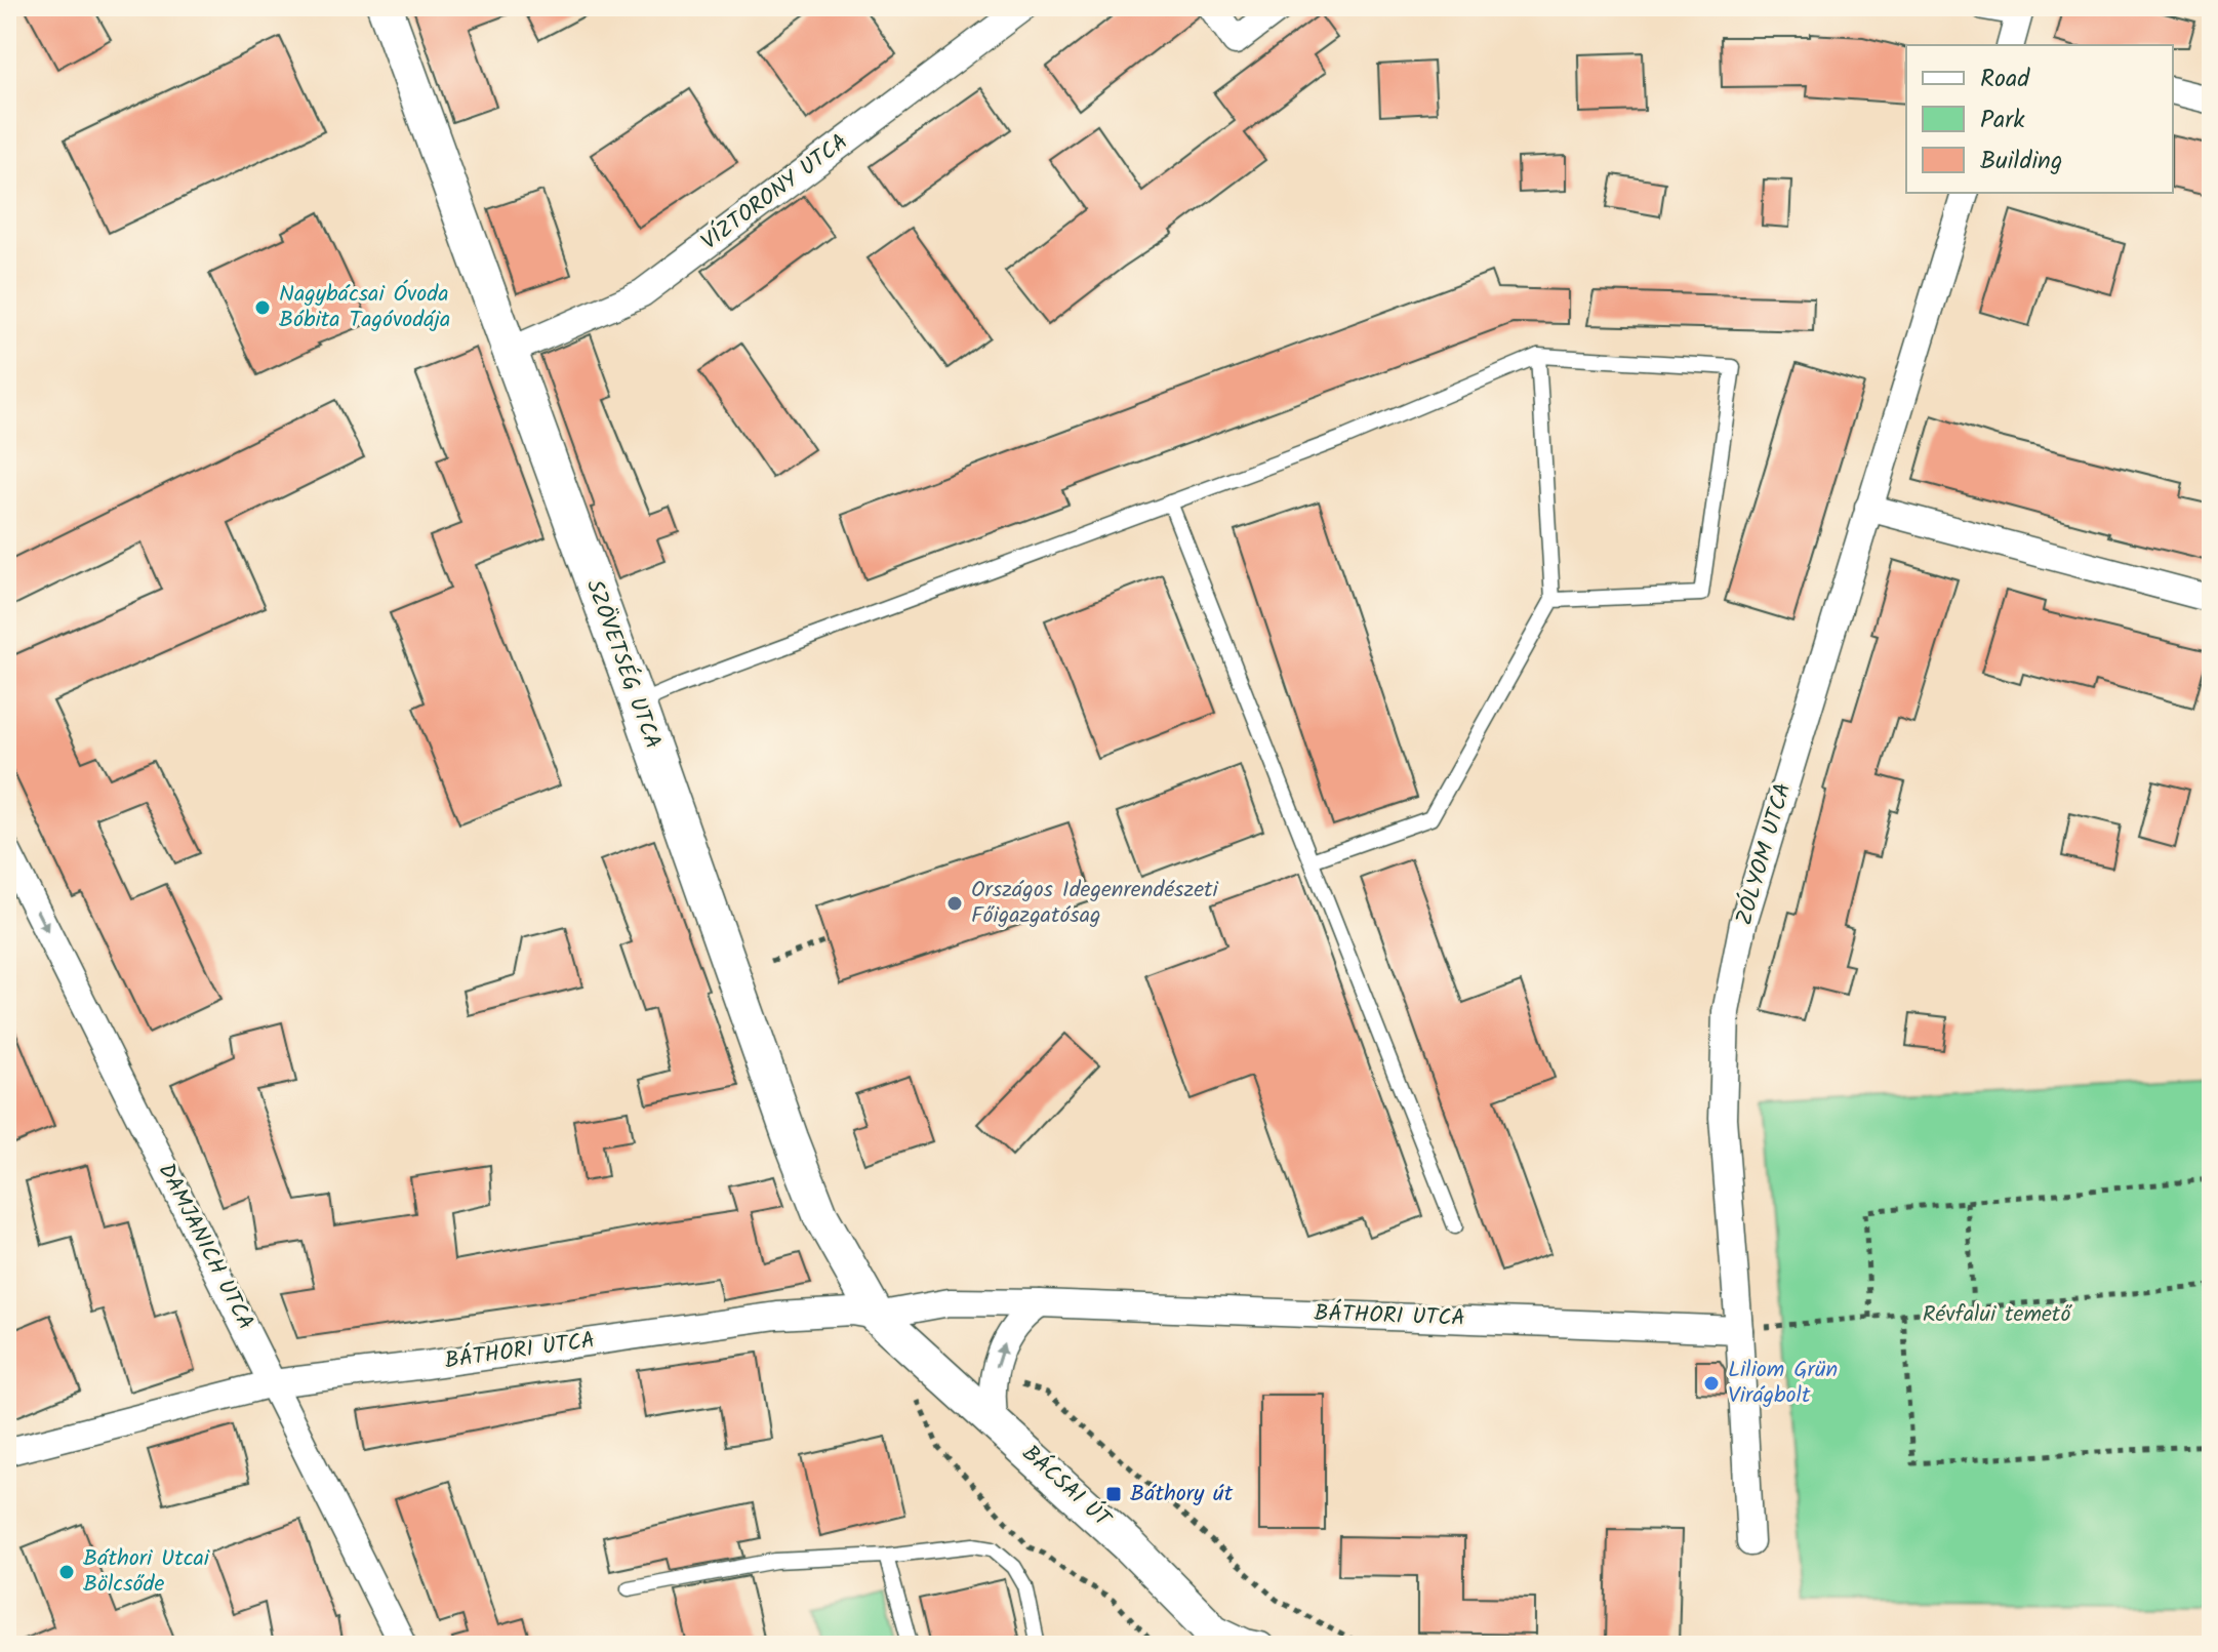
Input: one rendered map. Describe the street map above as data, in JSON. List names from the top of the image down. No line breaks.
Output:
{"streets":{"street":["VÍZTORONY UTCA","SZÖVETSÉG UTCA","ZÓLYOM UTCA","DAMJANICH UTCA","BÁTHORI UTCA","BÁCSAI ÚT"]},"crossings":[["VÍZTORONY UTCA","SZÖVETSÉG UTCA"],["SZÖVETSÉG UTCA","BÁTHORI UTCA"],["SZÖVETSÉG UTCA","BÁCSAI ÚT"],["ZÓLYOM UTCA","BÁTHORI UTCA"],["DAMJANICH UTCA","BÁTHORI UTCA"],["BÁTHORI UTCA","BÁCSAI ÚT"]],"one_way":["DAMJANICH UTCA"],"parks":["Révfalui temető"],"places":{"other":["Nagybácsai Óvoda Bóbita Tagóvodája","Országos Idegenrendészeti Főigazgatósag","Liliom Grün Virágbolt","Báthori Utcai Bölcsőde"],"transit":["Báthory út"]},"legend":["Road","Park","Building"]}
